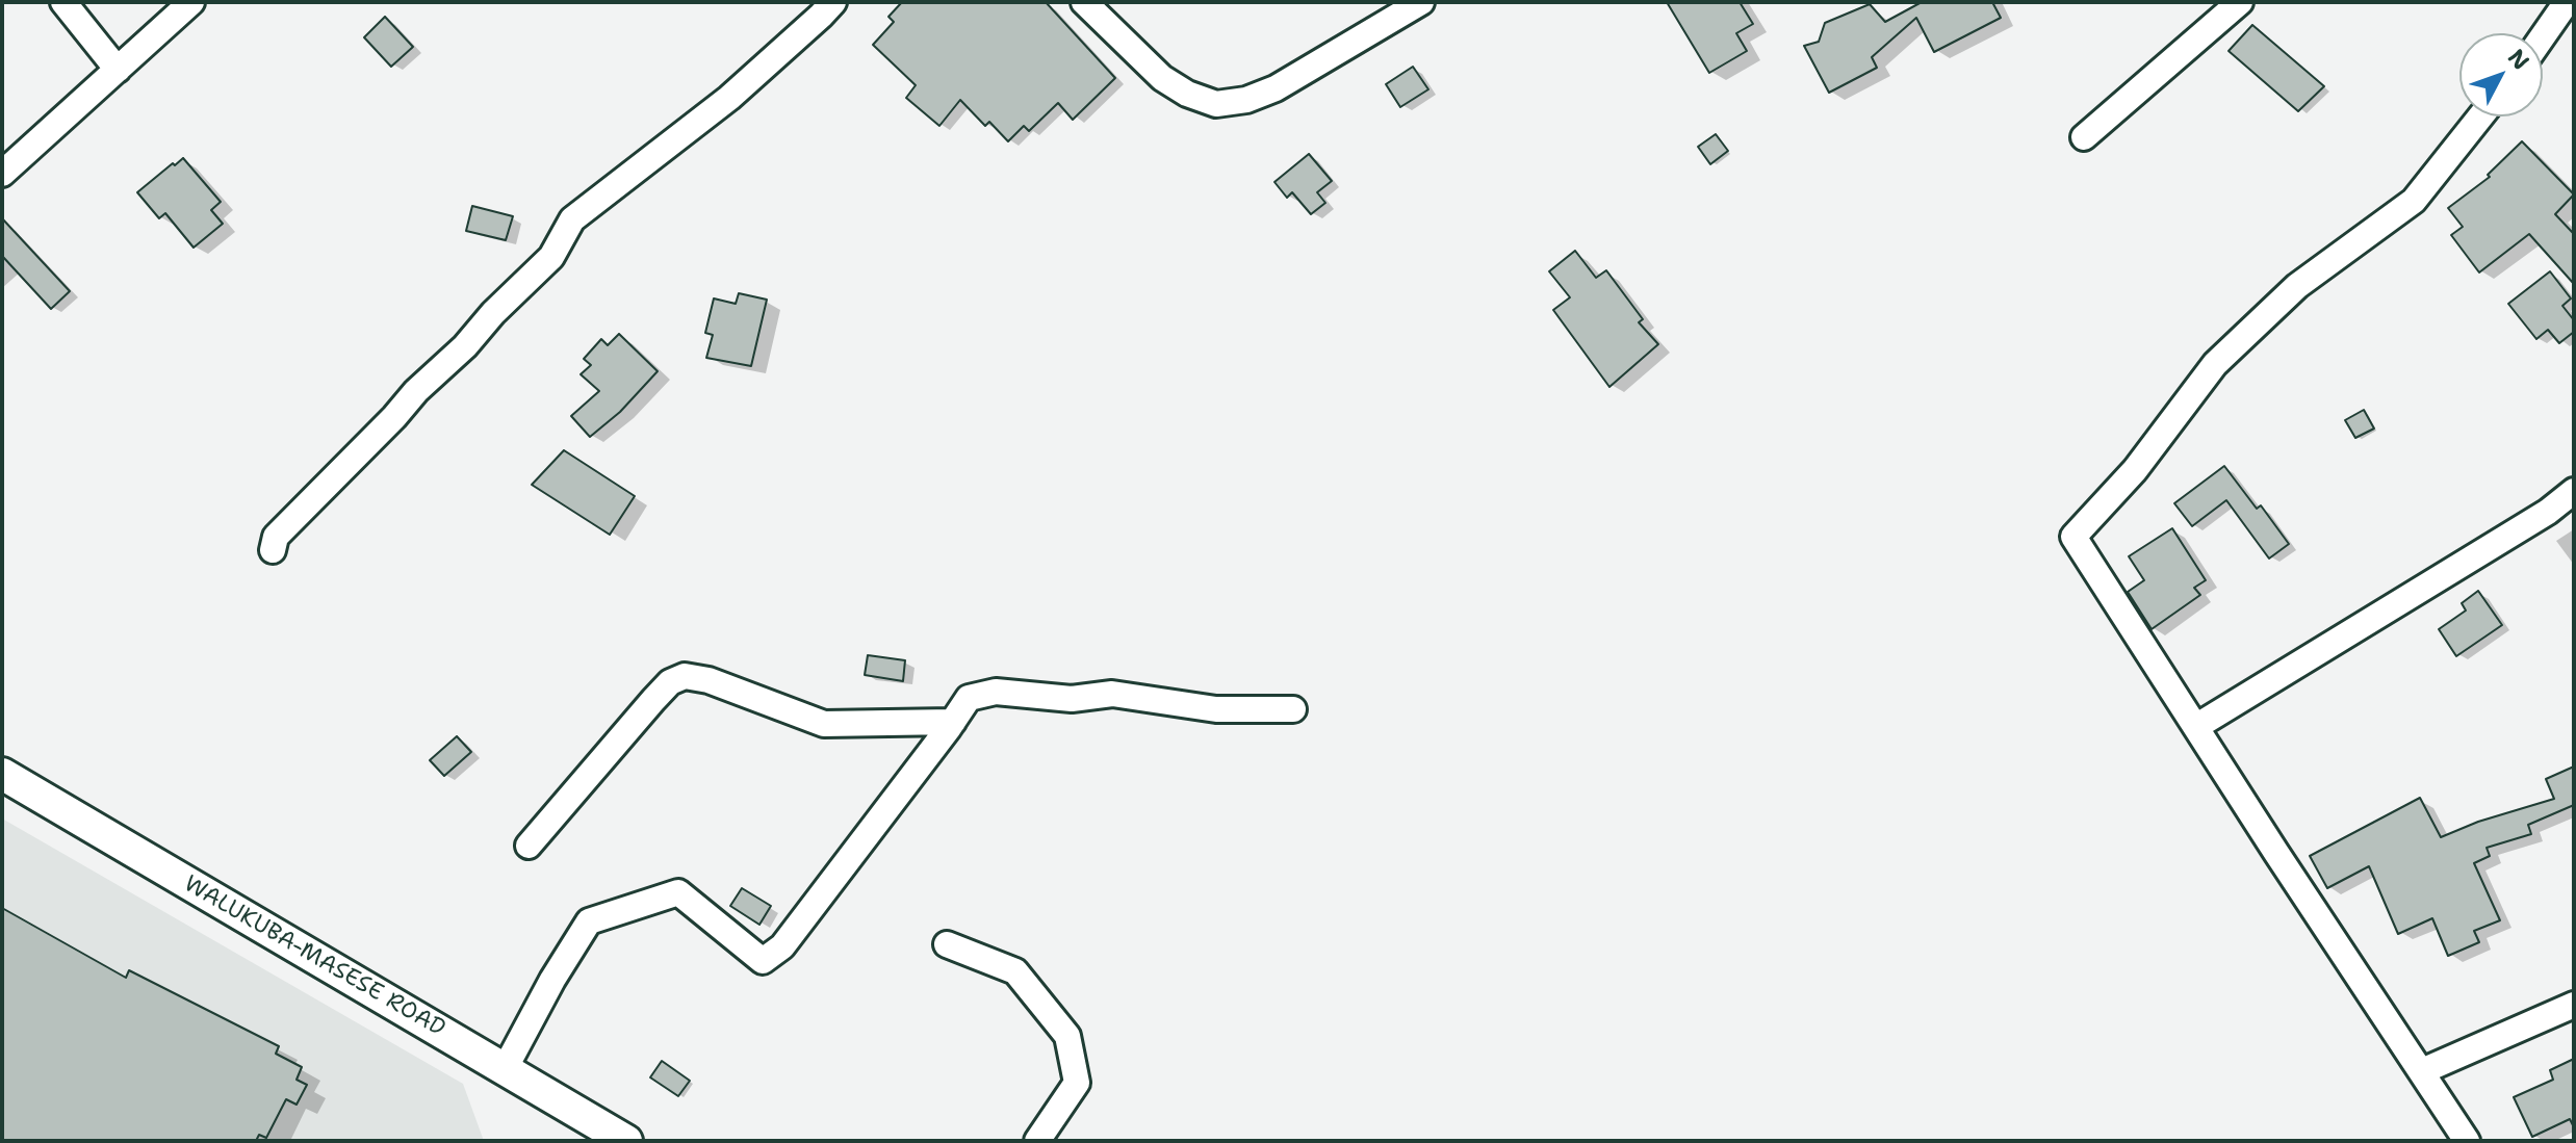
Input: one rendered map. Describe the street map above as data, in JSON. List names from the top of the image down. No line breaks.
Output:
{"streets":{"street":["WALUKUBA-MASESE ROAD"]},"north":"top right"}
